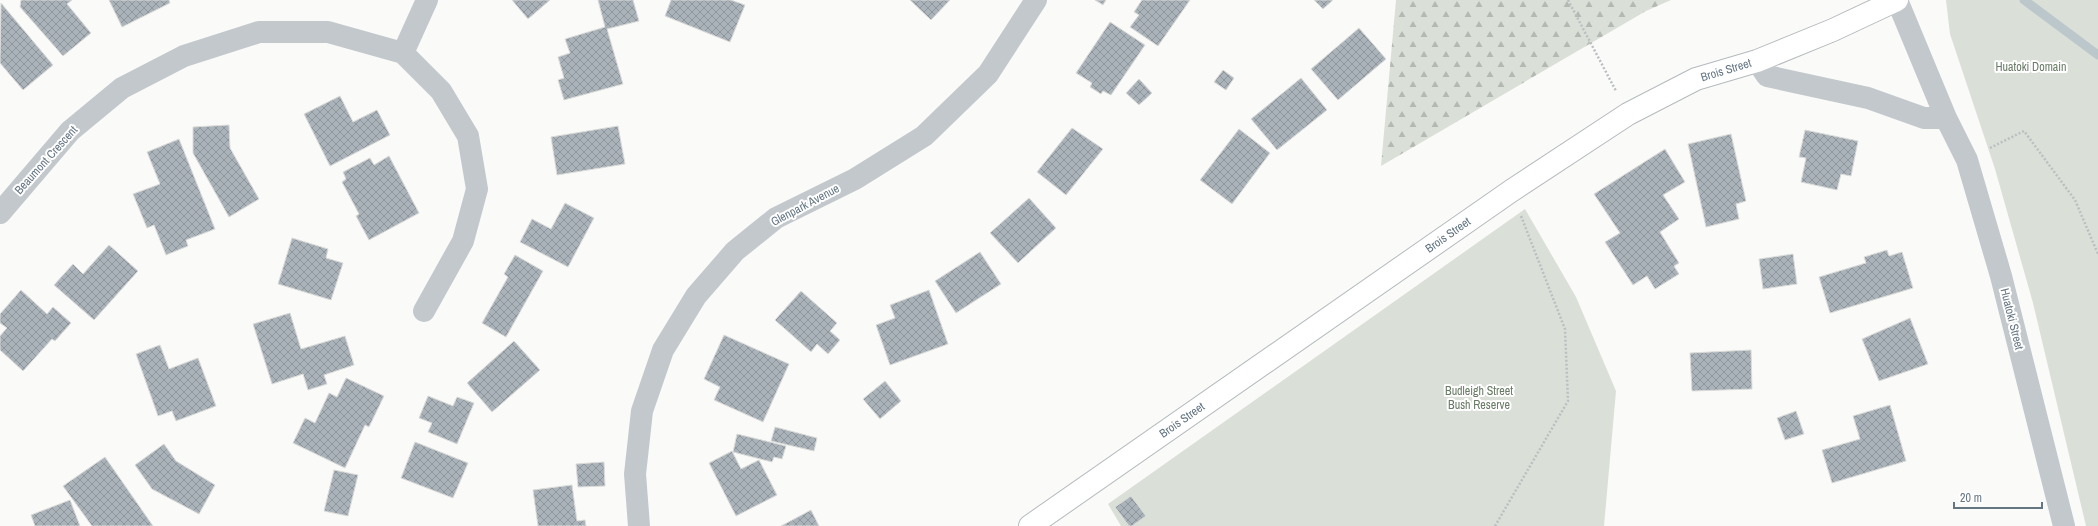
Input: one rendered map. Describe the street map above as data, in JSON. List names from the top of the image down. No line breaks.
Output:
{"streets":{"main road":["Brois Street"],"street":["Beaumont Crescent","Glenpark Avenue","Huatoki Street"]},"crossings":[["Brois Street","Huatoki Street"]],"parks":["Huatoki Domain","Budleigh Street Bush Reserve"],"scale_bar":"20 m"}
